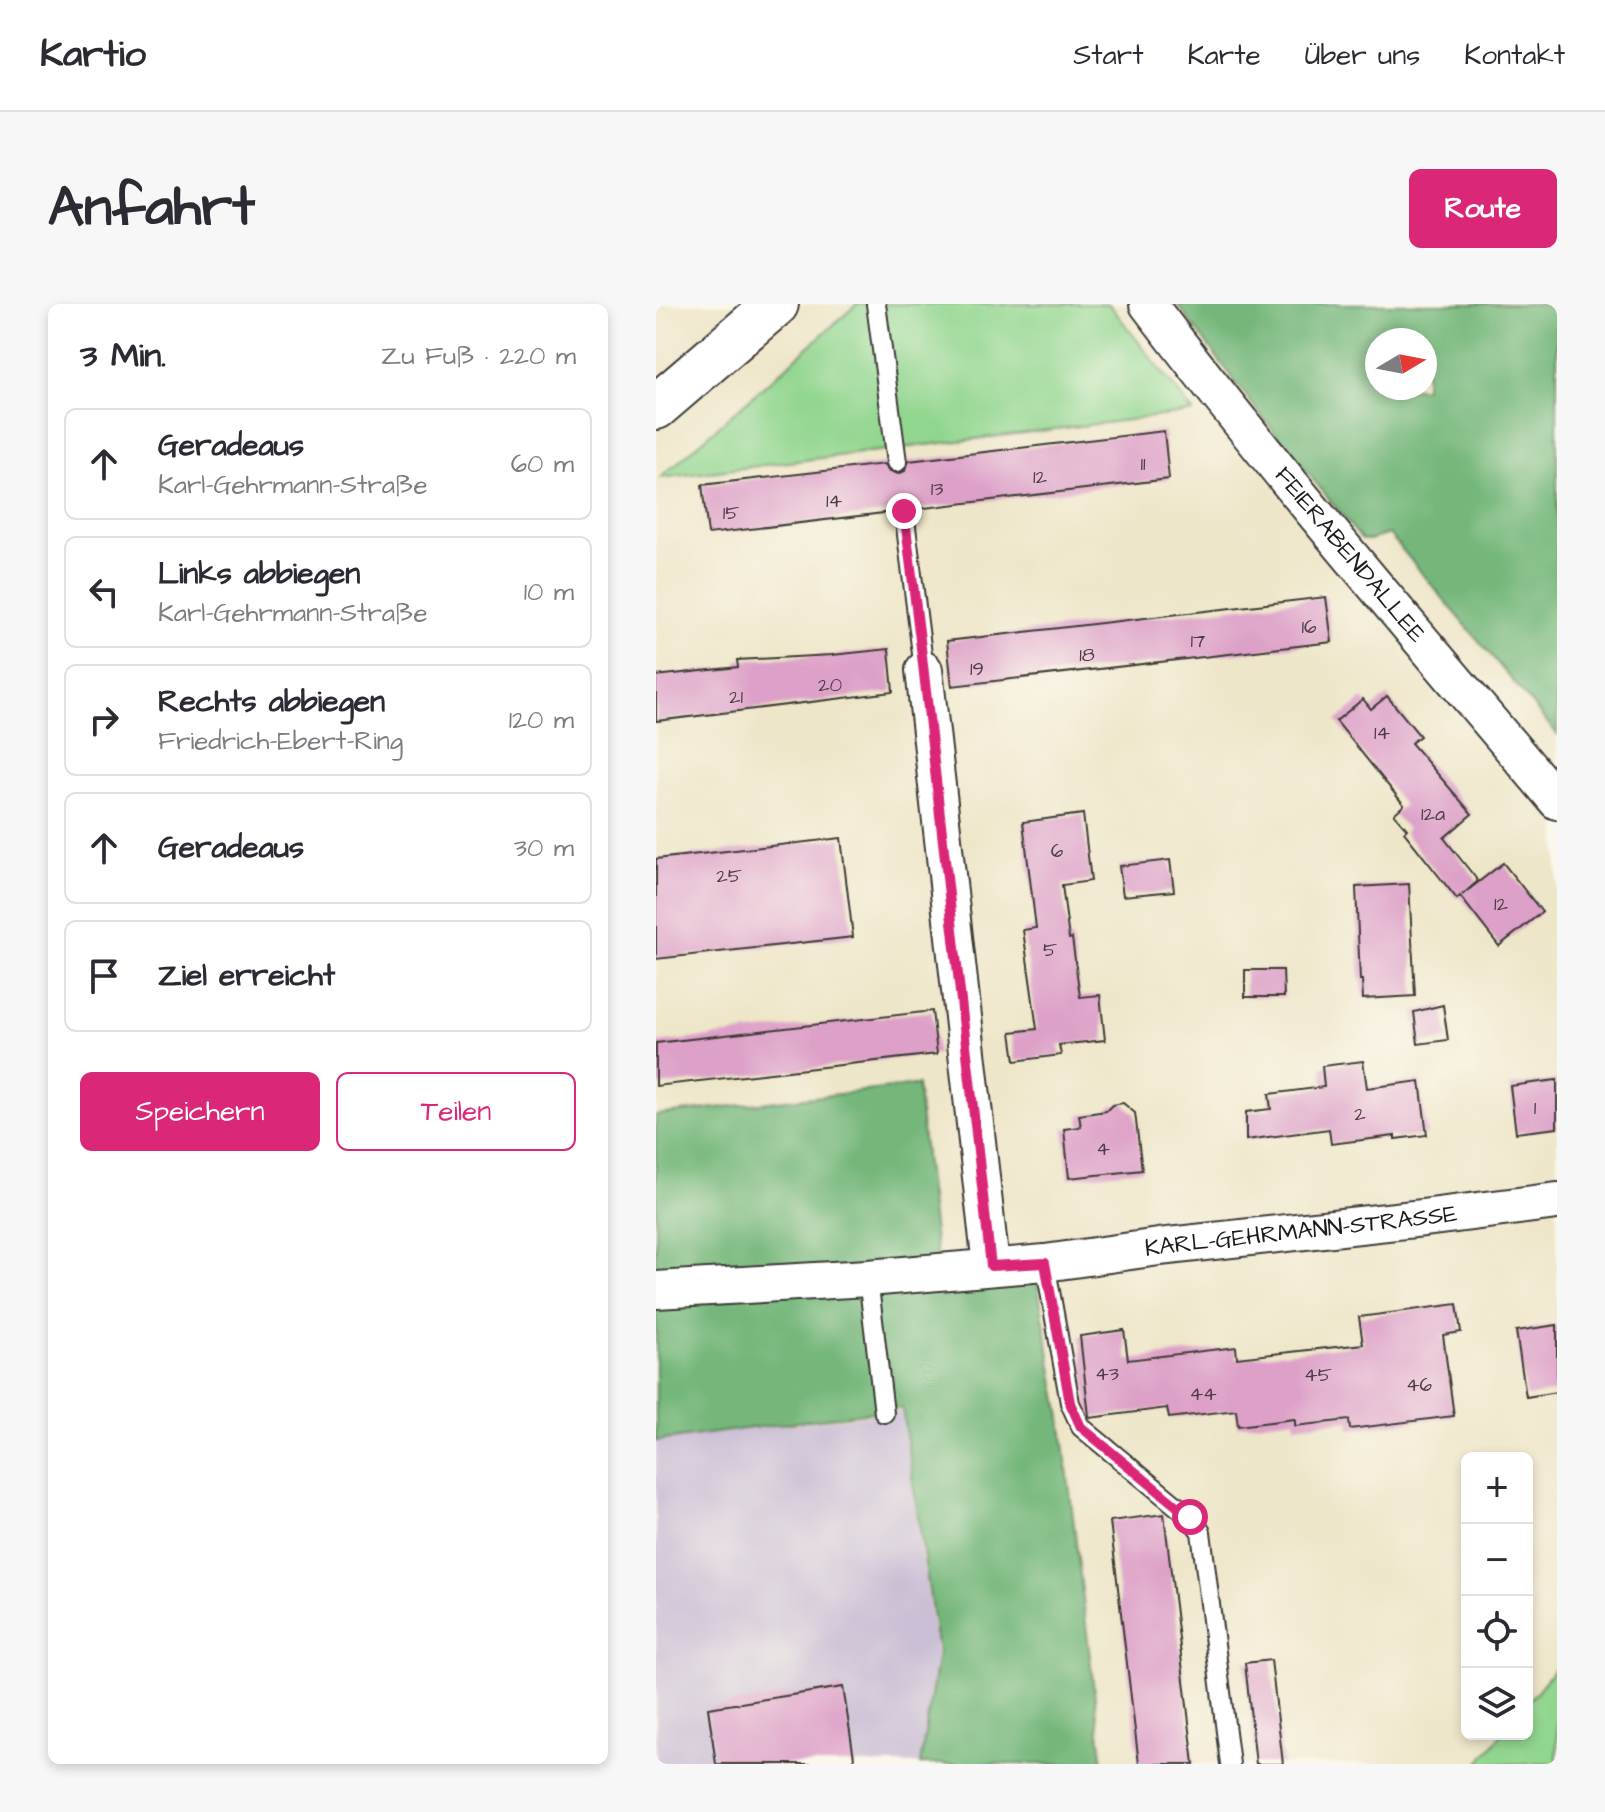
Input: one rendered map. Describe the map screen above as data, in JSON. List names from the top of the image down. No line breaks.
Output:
{"streets":{"street":["FEIERABENDALLEE","KARL-GEHRMANN-STRASSE"]},"house_numbers":["11","12","13","14","15","16","17","18","19","20","21","14","12a","6","25","12","5","1","2","4","43","45","46","44"],"north":"right","page":{"header":"Kartio","nav":["Start","Karte","Über uns","Kontakt"],"title":"Anfahrt","buttons":["Route",["Speichern","Teilen"]],"heading":["3 Min.","Zu Fuß · 220 m"],"list":[["Geradeaus","Karl-Gehrmann-Straße","60 m"],["Links abbiegen","Karl-Gehrmann-Straße","10 m"],["Rechts abbiegen","Friedrich-Ebert-Ring","120 m"],["Geradeaus","30 m"],"Ziel erreicht"],"map_buttons":["+","−"]}}
